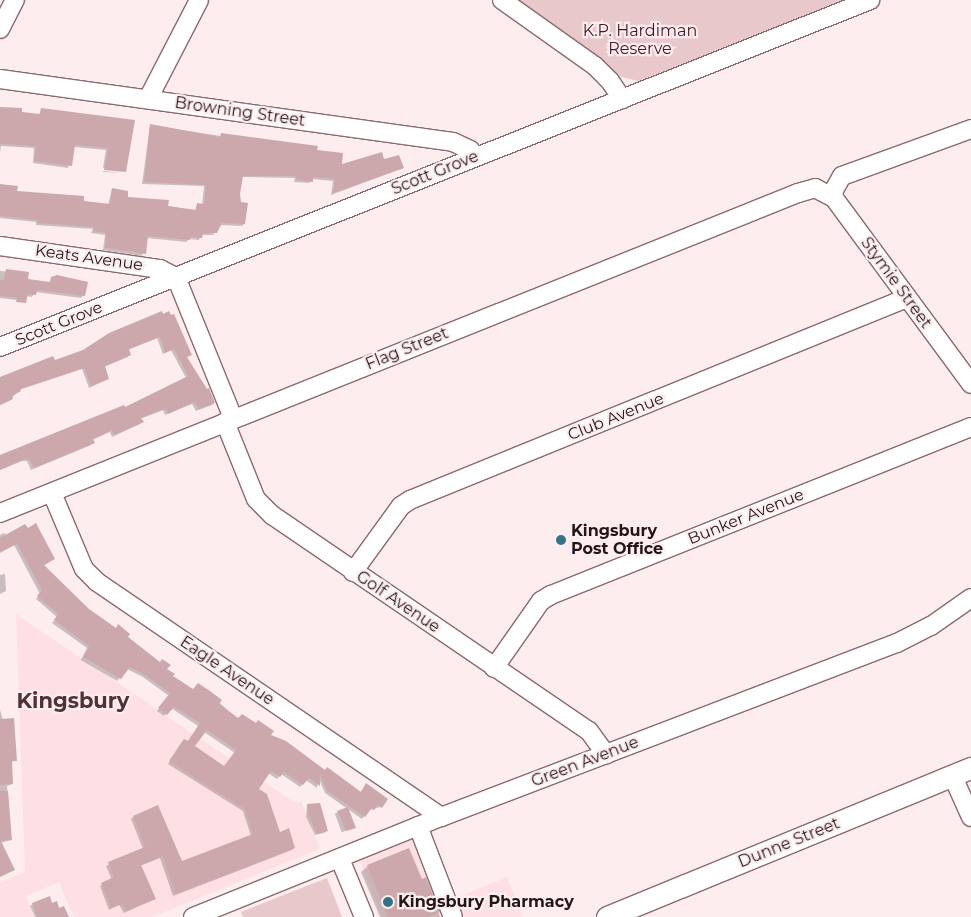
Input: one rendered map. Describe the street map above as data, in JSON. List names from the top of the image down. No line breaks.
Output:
{"streets":{"main road":["Dunne Street"],"street":["Browning Street","Scott Grove","Keats Avenue","Stymie Street","Flag Street","Club Avenue","Bunker Avenue","Golf Avenue","Eagle Avenue","Green Avenue"]},"crossings":[["Browning Street","Scott Grove"],["Scott Grove","Keats Avenue"],["Scott Grove","Golf Avenue"],["Keats Avenue","Golf Avenue"],["Stymie Street","Flag Street"],["Stymie Street","Club Avenue"],["Flag Street","Golf Avenue"],["Flag Street","Eagle Avenue"],["Club Avenue","Golf Avenue"],["Bunker Avenue","Golf Avenue"],["Golf Avenue","Green Avenue"],["Eagle Avenue","Green Avenue"]],"districts":["Kingsbury"],"parks":["K.P. Hardiman Reserve"],"places":["Kingsbury Post Office","Kingsbury Pharmacy"]}
